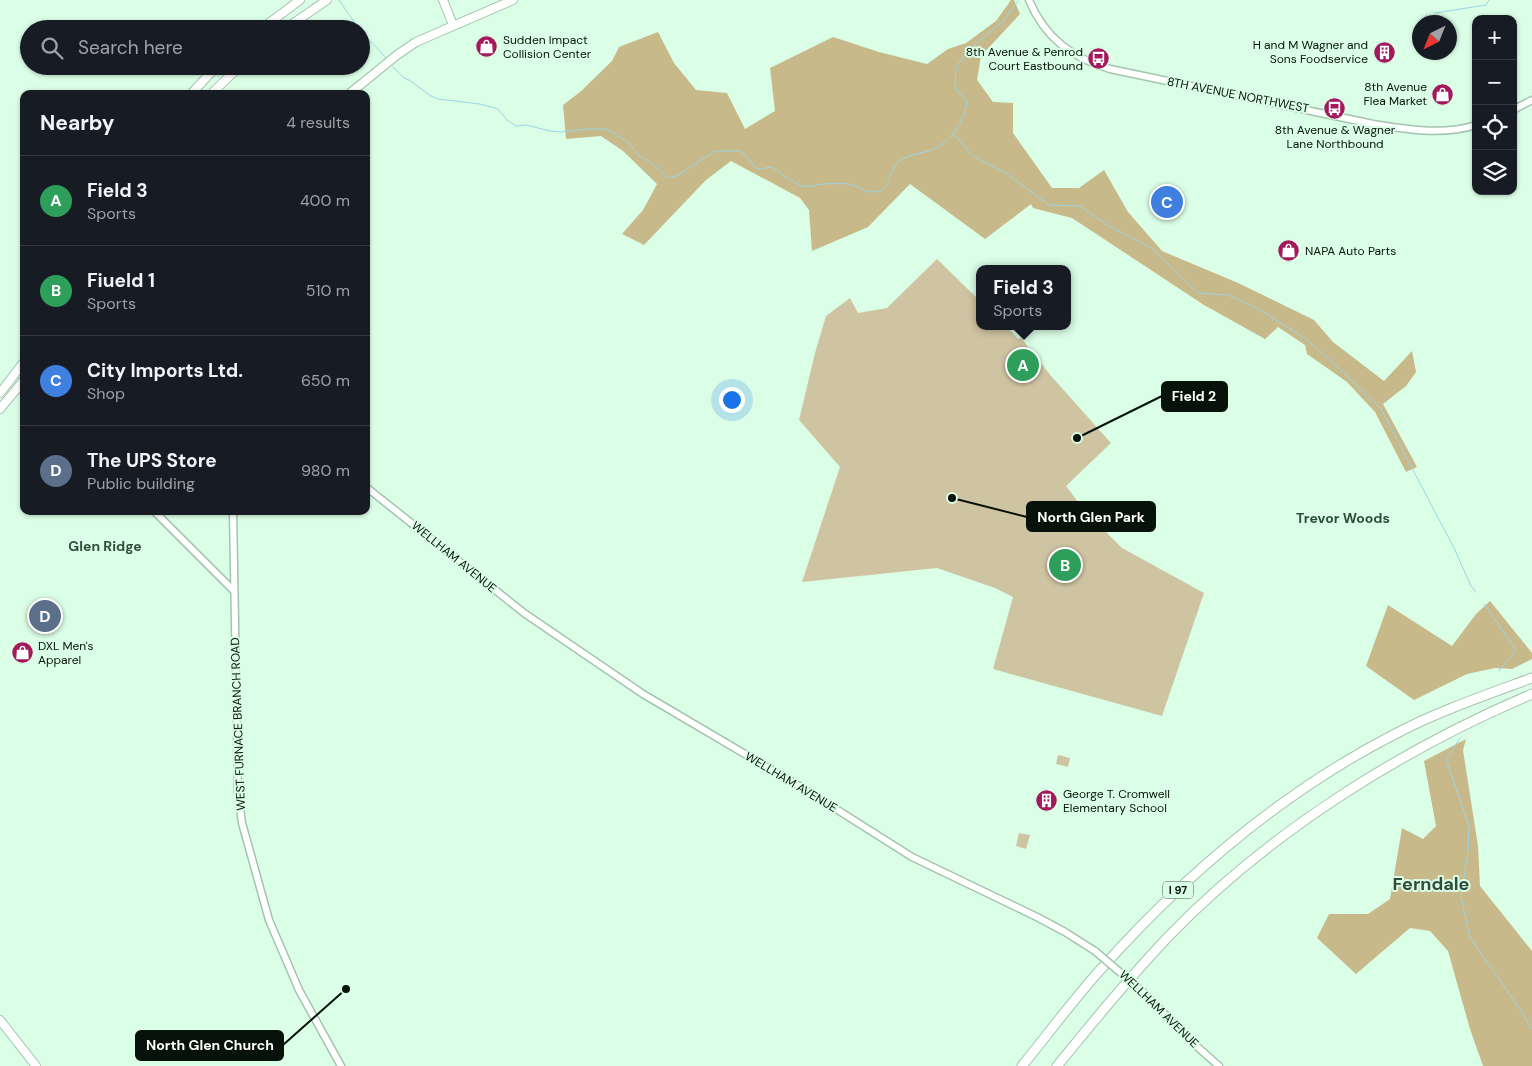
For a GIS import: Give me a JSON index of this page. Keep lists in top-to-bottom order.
{
  "streets": {
    "highway": ["I 97"],
    "street": ["8TH AVENUE NORTHWEST", "WELLHAM AVENUE", "WEST FURNACE BRANCH ROAD"]
  },
  "districts": ["Trevor Woods", "Glen Ridge", "Ferndale"],
  "places": {
    "shop": [
      "Sudden Impact Collision Center",
      "8th Avenue Flea Market",
      "NAPA Auto Parts",
      "DXL Men's Apparel"
    ],
    "building": ["H and M Wagner and Sons Foodservice", "George T. Cromwell Elementary School"],
    "bus stop": ["8th Avenue & Penrod Court Eastbound", "8th Avenue & Wagner Lane Northbound"],
    "other": ["Field 2", "North Glen Park", "North Glen Church"]
  },
  "north": "bottom left",
  "page": {
    "map_buttons": ["+", "−"],
    "search": "Search here",
    "heading": ["Nearby", "4 results"],
    "list": [
      {
        "mark": "A",
        "name": "Field 3",
        "note": "Sports",
        "value": "400 m"
      },
      {
        "mark": "B",
        "name": "Fiueld 1",
        "note": "Sports",
        "value": "510 m"
      },
      {
        "mark": "C",
        "name": "City Imports Ltd.",
        "note": "Shop",
        "value": "650 m"
      },
      {
        "mark": "D",
        "name": "The UPS Store",
        "note": "Public building",
        "value": "980 m"
      }
    ],
    "pins": [
      "C",
      "A",
      "B",
      "D"
    ],
    "popup": ["Field 3", "Sports"]
  }
}
